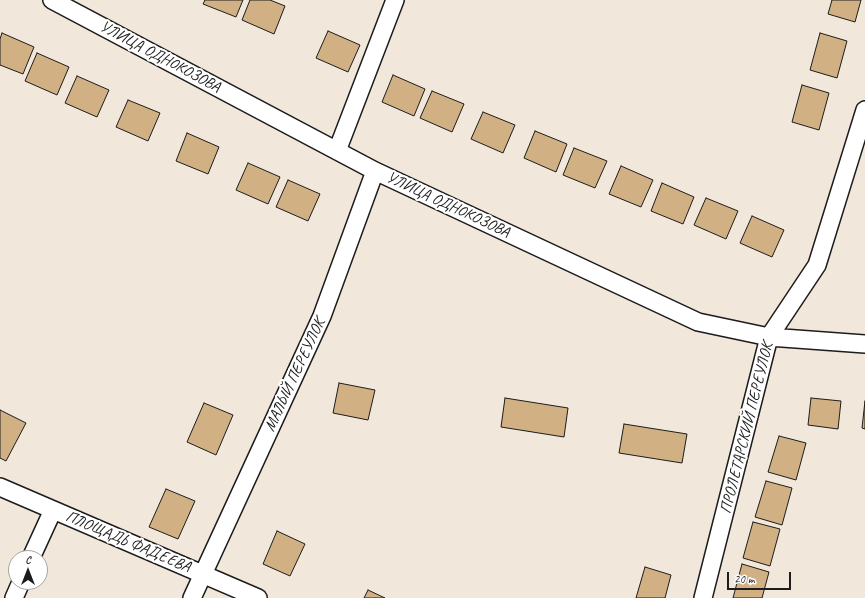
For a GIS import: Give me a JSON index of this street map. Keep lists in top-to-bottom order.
{
  "streets": {
    "street": [
      "УЛИЦА ОДНОКОЗОВА",
      "МАЛЫЙ ПЕРЕУЛОК",
      "ПРОЛЕТАРСКИЙ ПЕРЕУЛОК",
      "ПЛОЩАДЬ ФАДЕЕВА"
    ]
  },
  "crossings": [
    ["УЛИЦА ОДНОКОЗОВА", "МАЛЫЙ ПЕРЕУЛОК"],
    ["УЛИЦА ОДНОКОЗОВА", "ПРОЛЕТАРСКИЙ ПЕРЕУЛОК"],
    ["МАЛЫЙ ПЕРЕУЛОК", "ПЛОЩАДЬ ФАДЕЕВА"]
  ],
  "scale_bar": "20 m",
  "north": "top"
}
